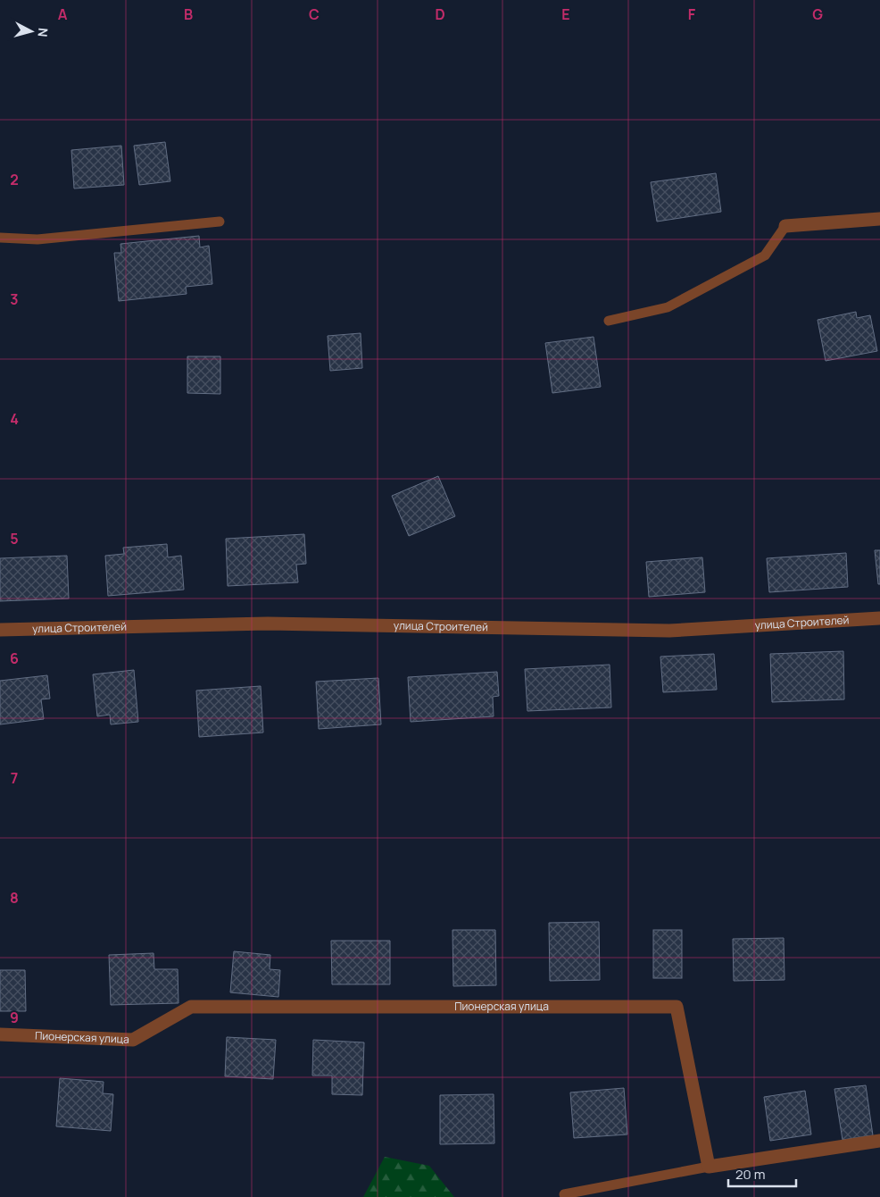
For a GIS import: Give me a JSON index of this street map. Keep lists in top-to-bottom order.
{
  "streets": {
    "street": ["улица Строителей", "Пионерская улица"]
  },
  "scale_bar": "20 m",
  "north": "right",
  "grid": {
    "columns": [
      "A",
      "B",
      "C",
      "D",
      "E",
      "F",
      "G"
    ],
    "rows": [
      "2",
      "3",
      "4",
      "5",
      "6",
      "7",
      "8",
      "9"
    ]
  }
}
